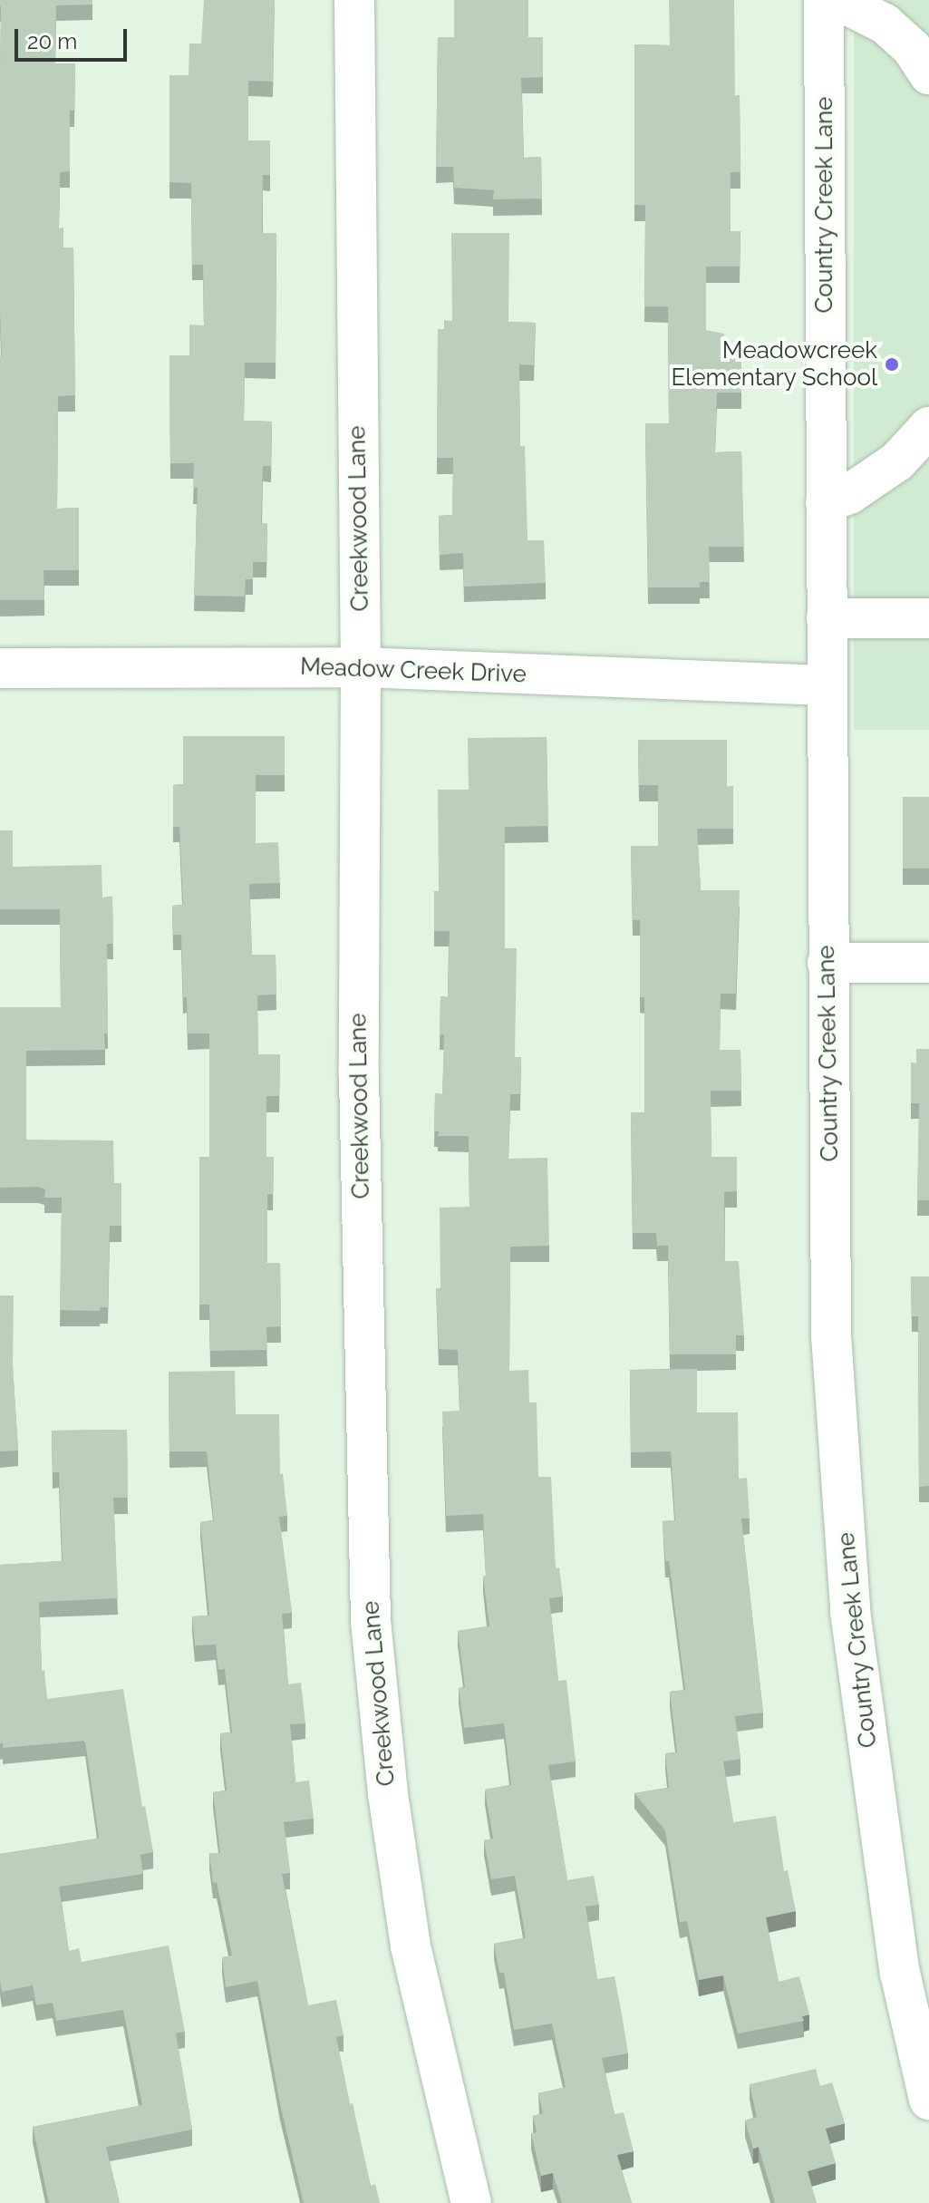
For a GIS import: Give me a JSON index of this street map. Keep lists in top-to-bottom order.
{
  "streets": {
    "street": ["Country Creek Lane", "Creekwood Lane", "Meadow Creek Drive"]
  },
  "crossings": [
    ["Country Creek Lane", "Meadow Creek Drive"],
    ["Creekwood Lane", "Meadow Creek Drive"]
  ],
  "places": ["Meadowcreek Elementary School"],
  "scale_bar": "20 m"
}
